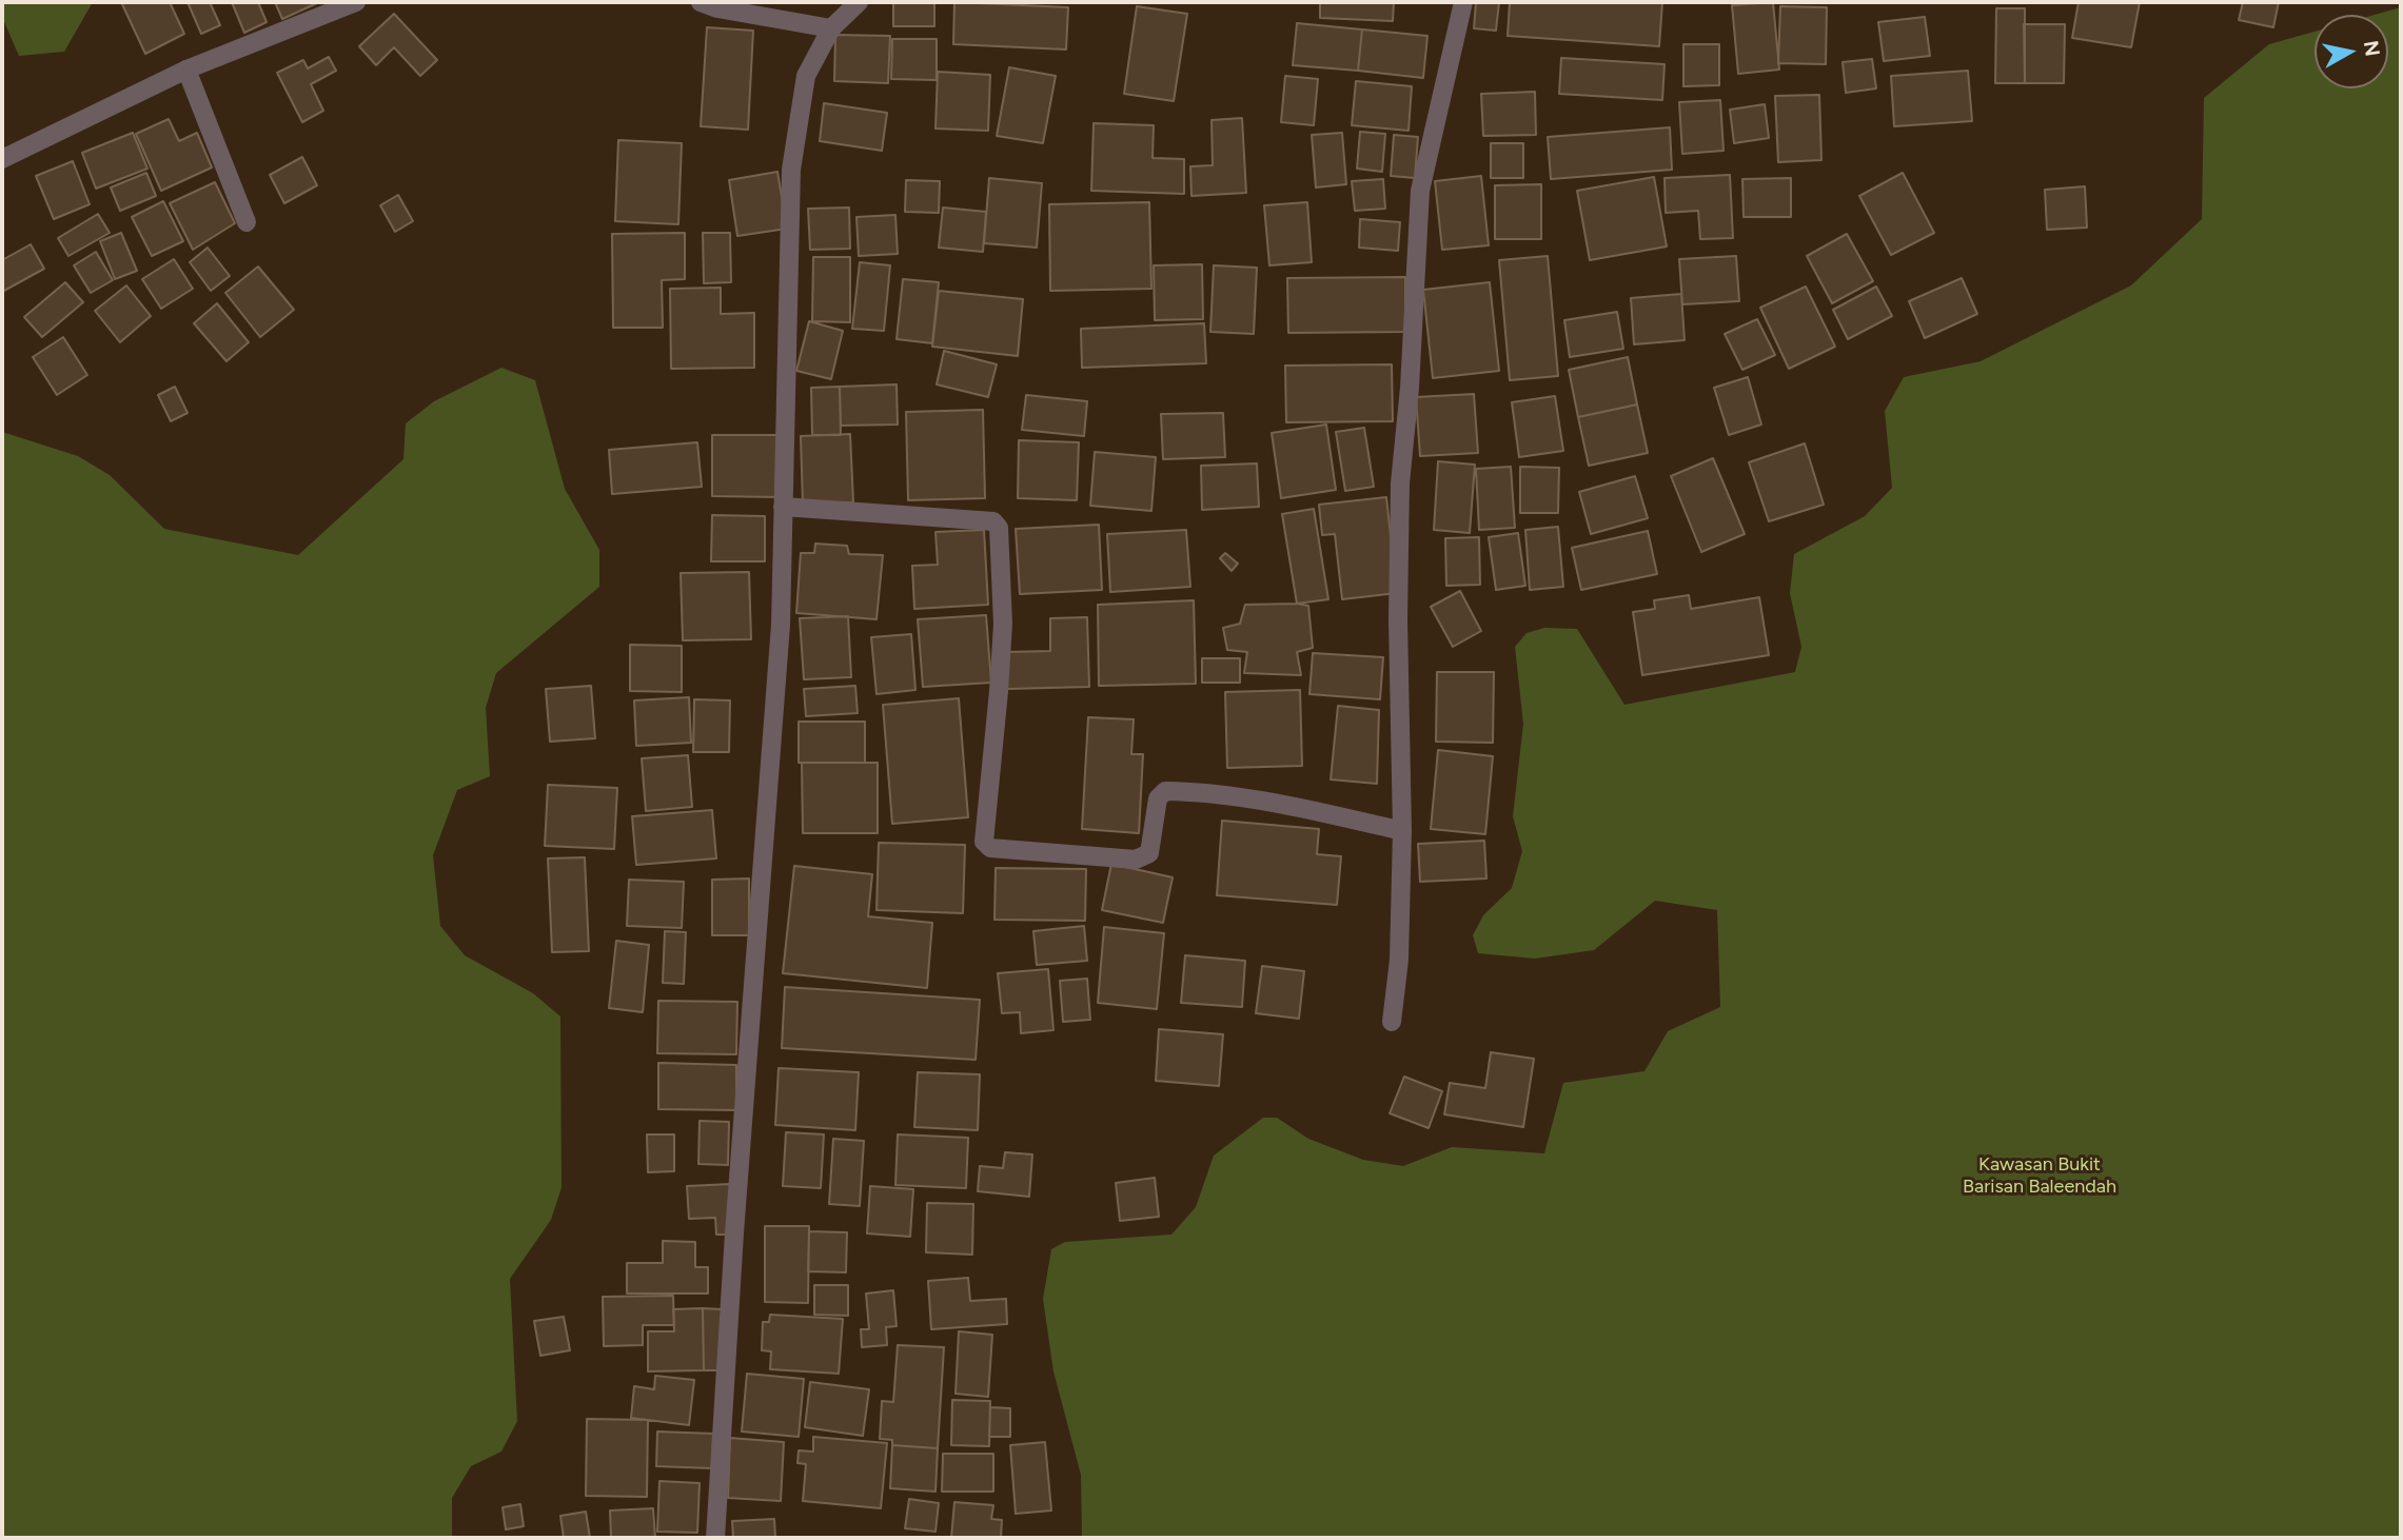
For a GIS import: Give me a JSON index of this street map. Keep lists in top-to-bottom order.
{
  "parks": ["Kawasan Bukit Barisan Baleendah"],
  "north": "right"
}
